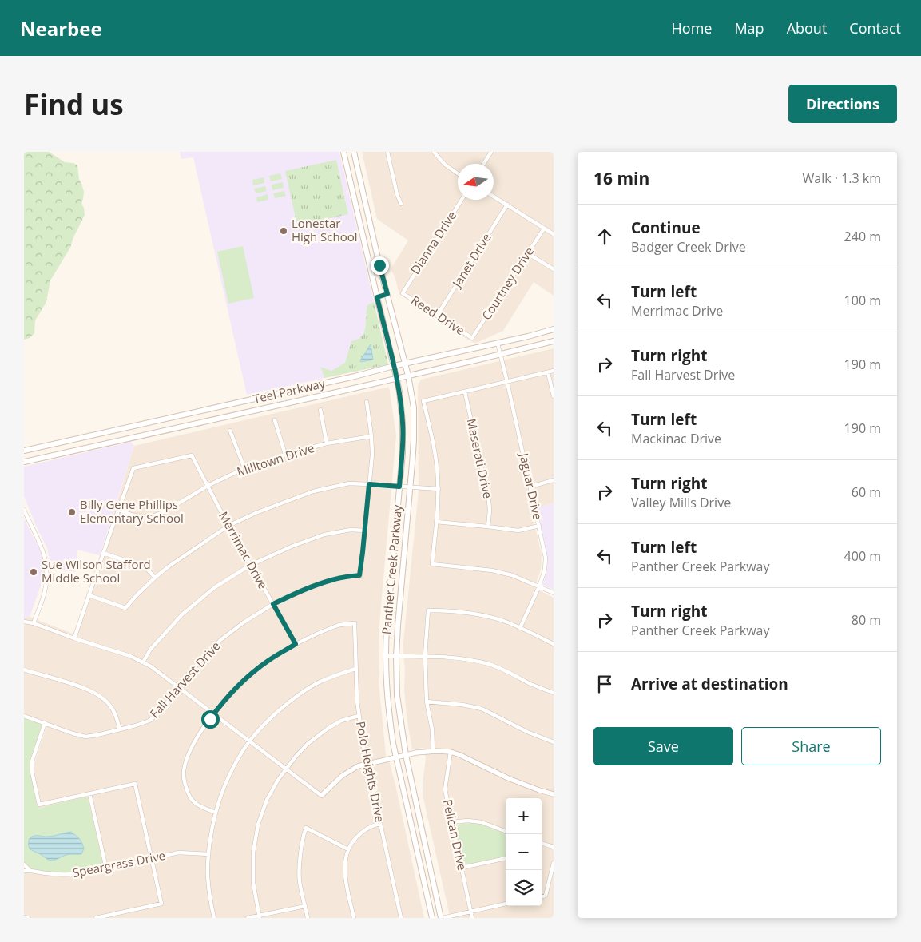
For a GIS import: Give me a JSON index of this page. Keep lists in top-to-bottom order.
{
  "streets": {
    "main road": ["Teel Parkway", "Panther Creek Parkway"],
    "street": [
      "Dianna Drive",
      "Janet Drive",
      "Courtney Drive",
      "Reed Drive",
      "Maserati Drive",
      "Milltown Drive",
      "Jaguar Drive",
      "Merrimac Drive",
      "Fall Harvest Drive",
      "Polo Heights Drive",
      "Pelican Drive",
      "Speargrass Drive"
    ]
  },
  "crossings": [
    ["Dianna Drive", "Reed Drive"],
    ["Janet Drive", "Reed Drive"],
    ["Courtney Drive", "Reed Drive"],
    ["Teel Parkway", "Jaguar Drive"],
    ["Teel Parkway", "Panther Creek Parkway"],
    ["Milltown Drive", "Merrimac Drive"],
    ["Merrimac Drive", "Fall Harvest Drive"],
    ["Merrimac Drive", "Polo Heights Drive"]
  ],
  "places": ["Lonestar High School", "Billy Gene Phillips Elementary School", "Sue Wilson Stafford Middle School"],
  "north": "left",
  "page": {
    "header": "Nearbee",
    "nav": [
      "Home",
      "Map",
      "About",
      "Contact"
    ],
    "buttons": [
      "Directions",
      ["Save", "Share"]
    ],
    "title": "Find us",
    "heading": ["16 min", "Walk · 1.3 km"],
    "list": [
      ["Continue", "Badger Creek Drive", "240 m"],
      ["Turn left", "Merrimac Drive", "100 m"],
      ["Turn right", "Fall Harvest Drive", "190 m"],
      ["Turn left", "Mackinac Drive", "190 m"],
      ["Turn right", "Valley Mills Drive", "60 m"],
      ["Turn left", "Panther Creek Parkway", "400 m"],
      ["Turn right", "Panther Creek Parkway", "80 m"],
      "Arrive at destination"
    ],
    "map_buttons": ["+", "−"]
  }
}
